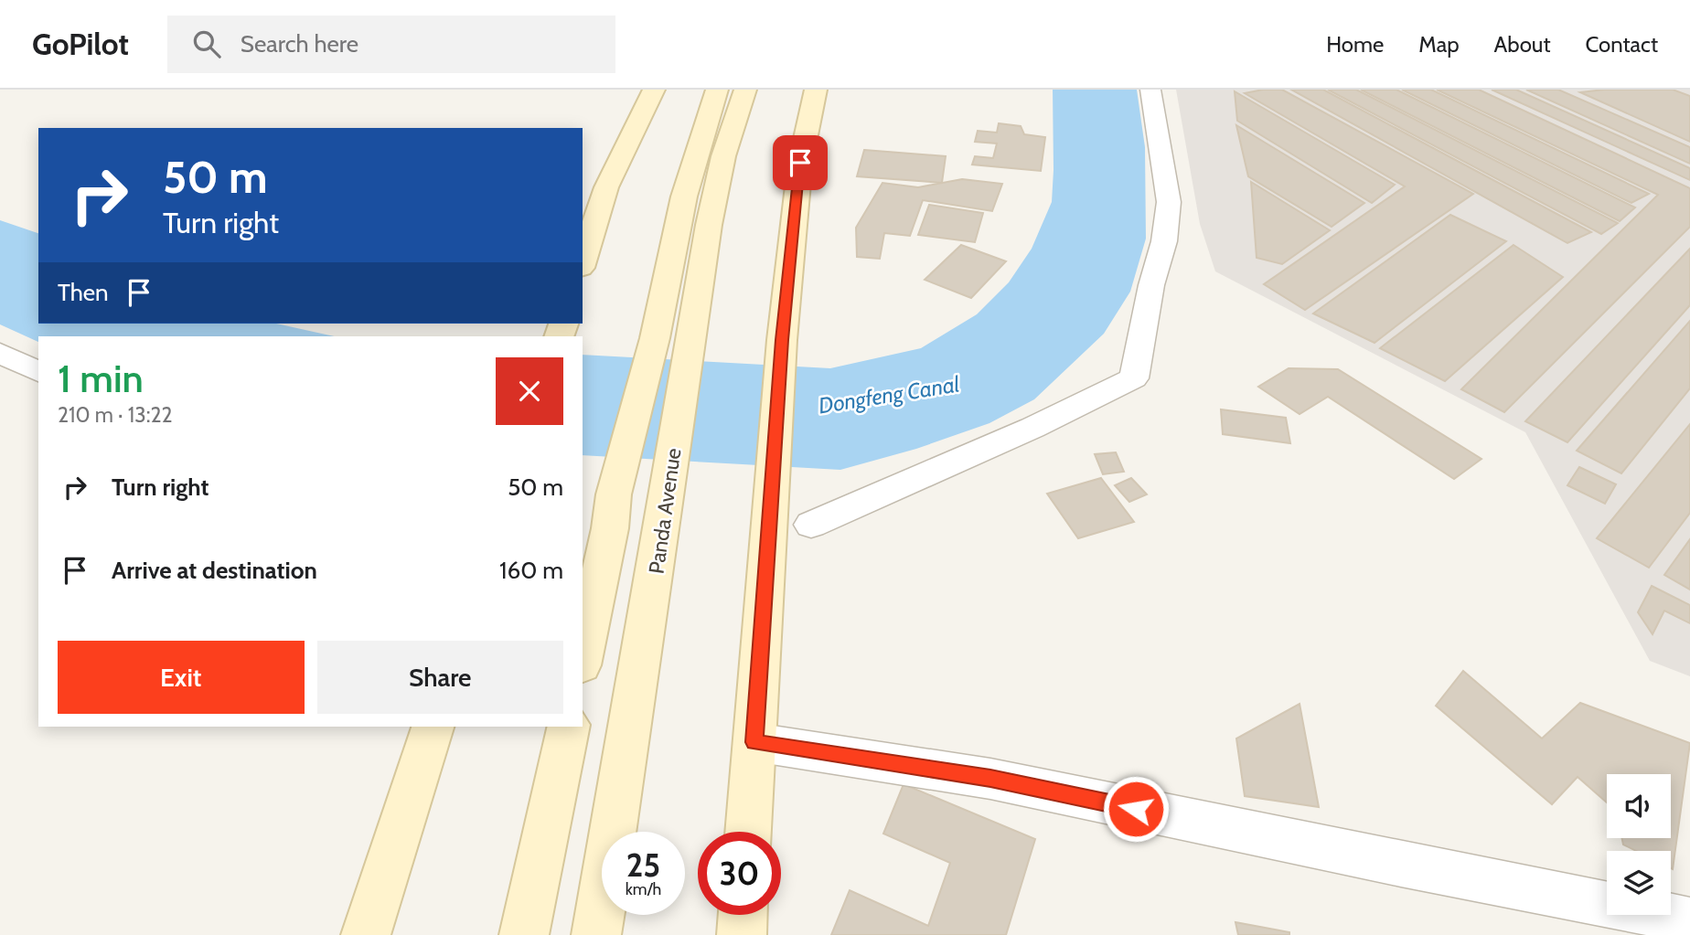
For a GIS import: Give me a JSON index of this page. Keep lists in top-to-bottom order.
{
  "streets": {
    "main road": ["Panda Avenue"]
  },
  "water": ["Dongfeng Canal"],
  "page": {
    "header": "GoPilot",
    "search": "Search here",
    "nav": [
      "Home",
      "Map",
      "About",
      "Contact"
    ],
    "turn": ["50 m", "Turn right"],
    "then": "Then",
    "heading": ["1 min", "210 m · 13:22"],
    "list": [
      {
        "name": "Turn right",
        "value": "50 m"
      },
      {
        "name": "Arrive at destination",
        "value": "160 m"
      }
    ],
    "buttons": ["Exit", "Share"],
    "speed": "25 km/h",
    "limit": "30"
  }
}
